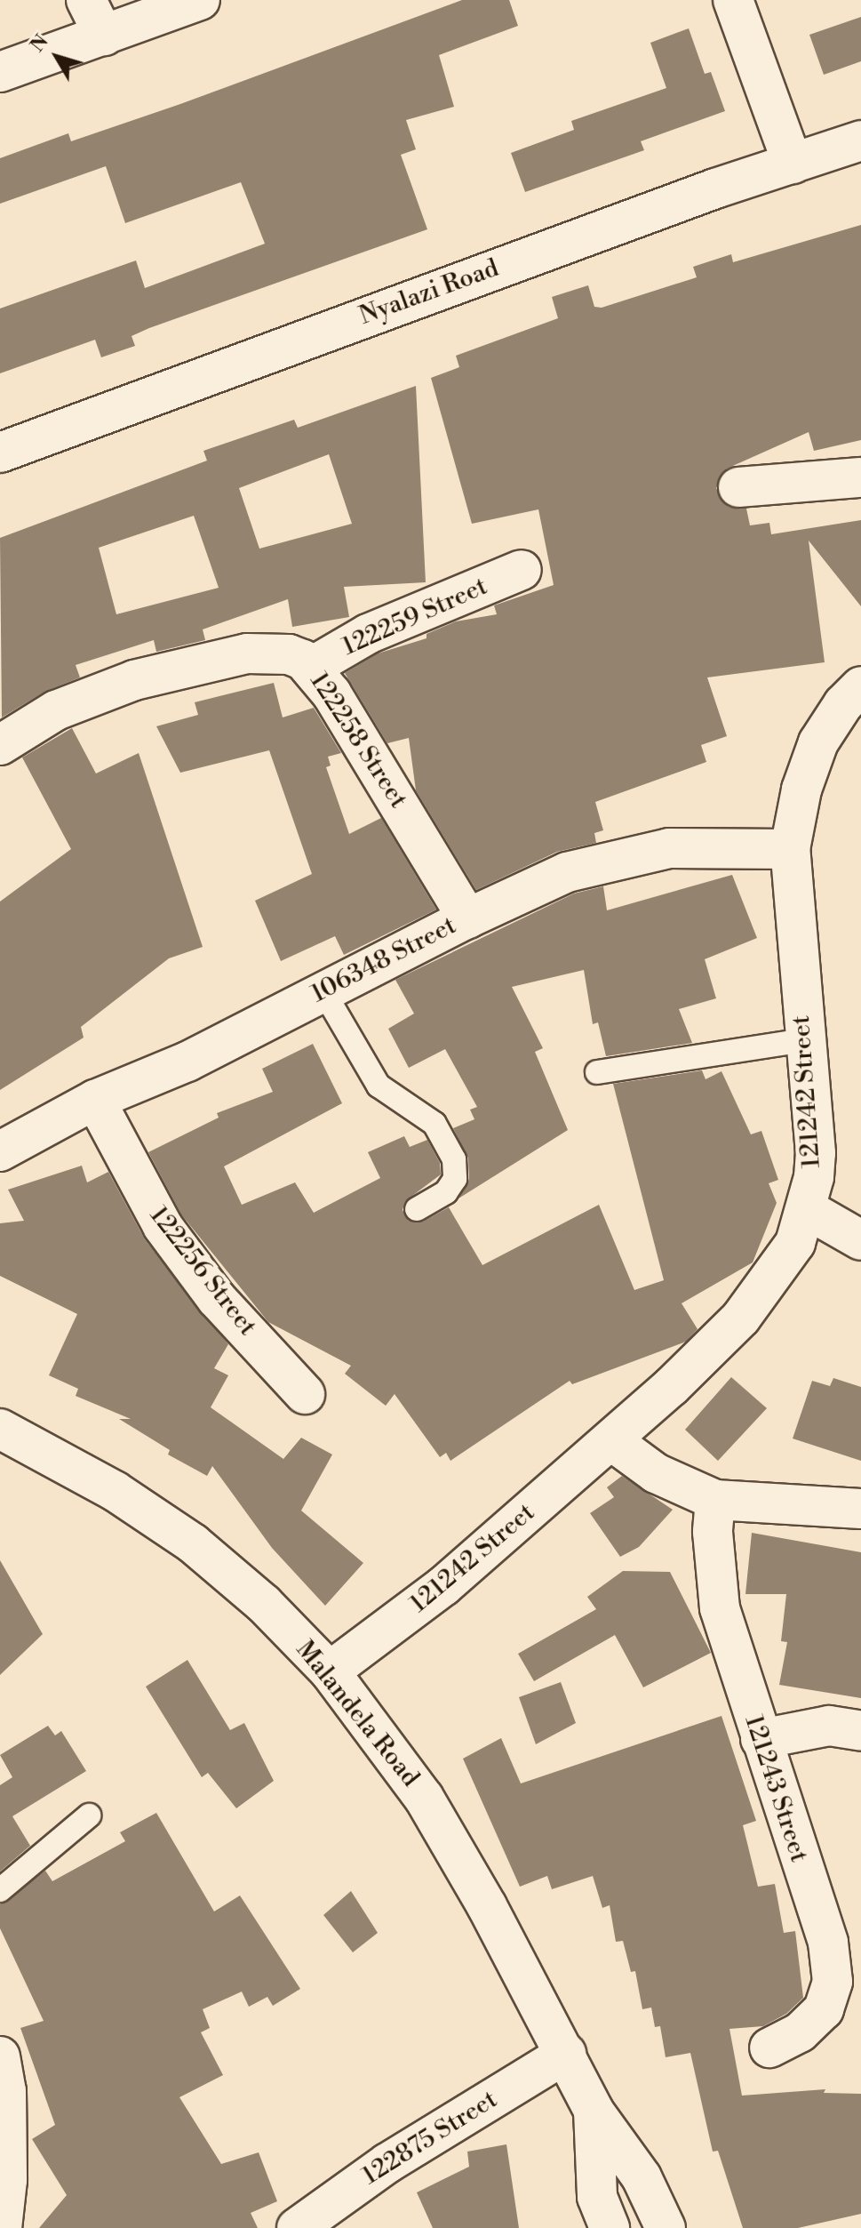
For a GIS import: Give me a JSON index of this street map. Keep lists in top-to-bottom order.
{
  "streets": {
    "street": [
      "Nyalazi Road",
      "122259 Street",
      "122258 Street",
      "106348 Street",
      "121242 Street",
      "122256 Street",
      "Malandela Road",
      "121243 Street",
      "122875 Street"
    ]
  },
  "crossings": [
    ["122259 Street", "122258 Street"],
    ["122258 Street", "106348 Street"],
    ["106348 Street", "121242 Street"],
    ["106348 Street", "122256 Street"],
    ["121242 Street", "Malandela Road"],
    ["Malandela Road", "122875 Street"]
  ],
  "north": "top left"
}
